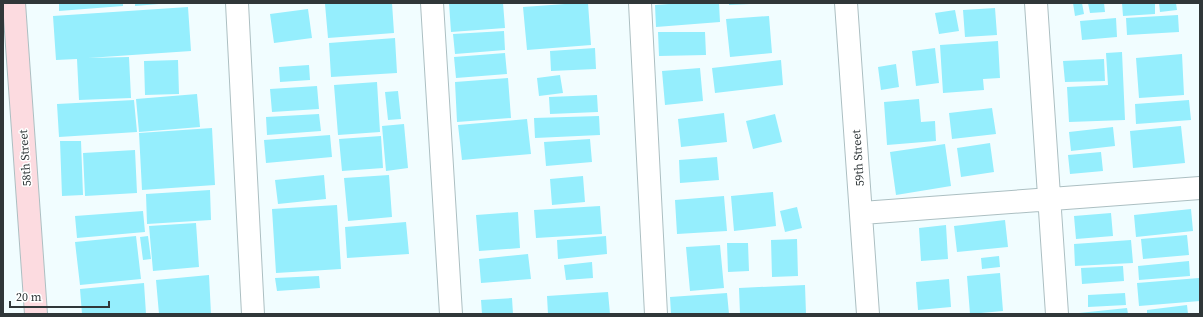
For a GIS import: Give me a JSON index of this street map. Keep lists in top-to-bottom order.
{
  "streets": {
    "main road": ["58th Street"],
    "street": ["59th Street"]
  },
  "scale_bar": "20 m"
}
